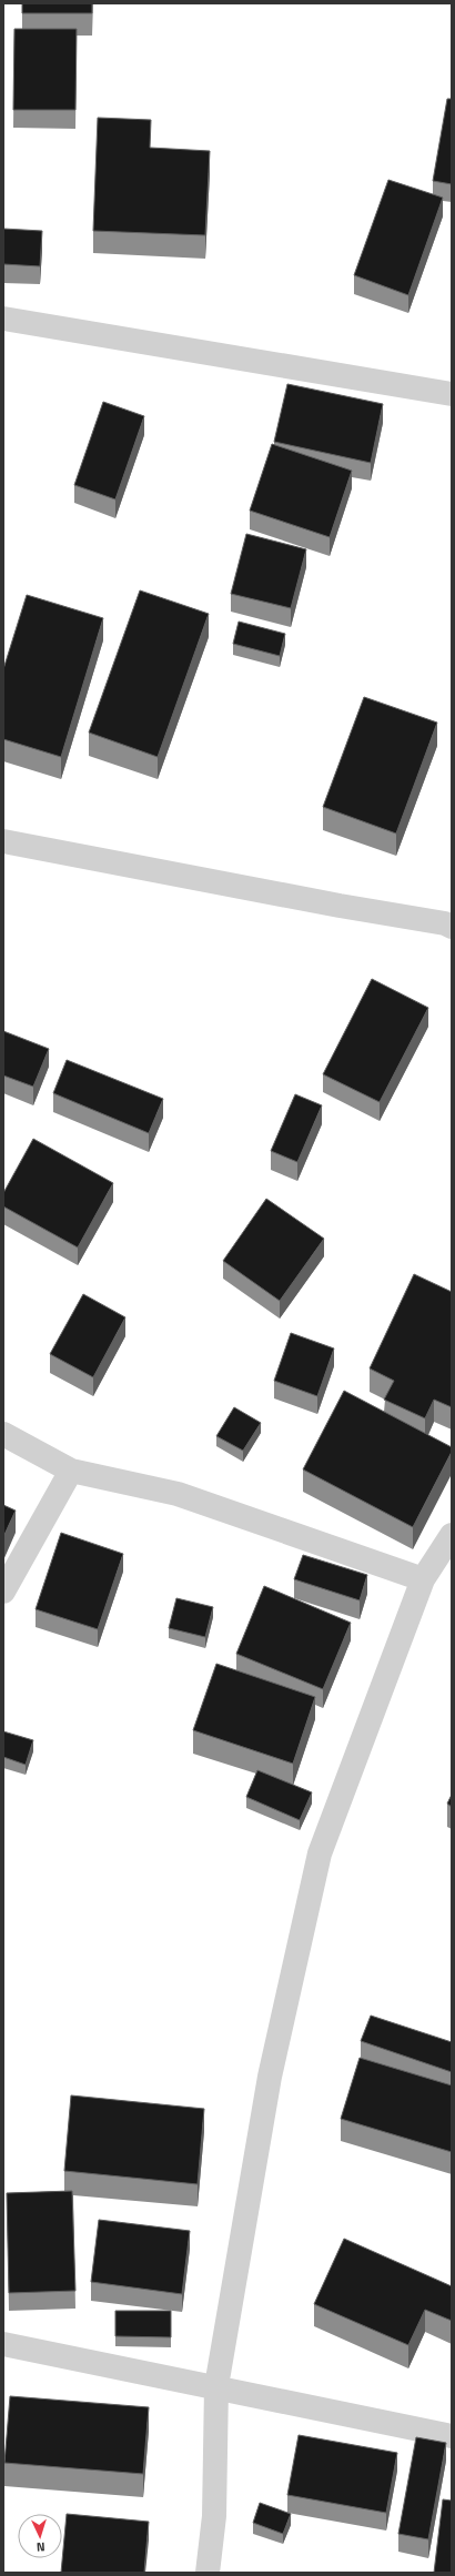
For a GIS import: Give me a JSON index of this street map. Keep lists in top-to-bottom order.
{
  "north": "bottom"
}
